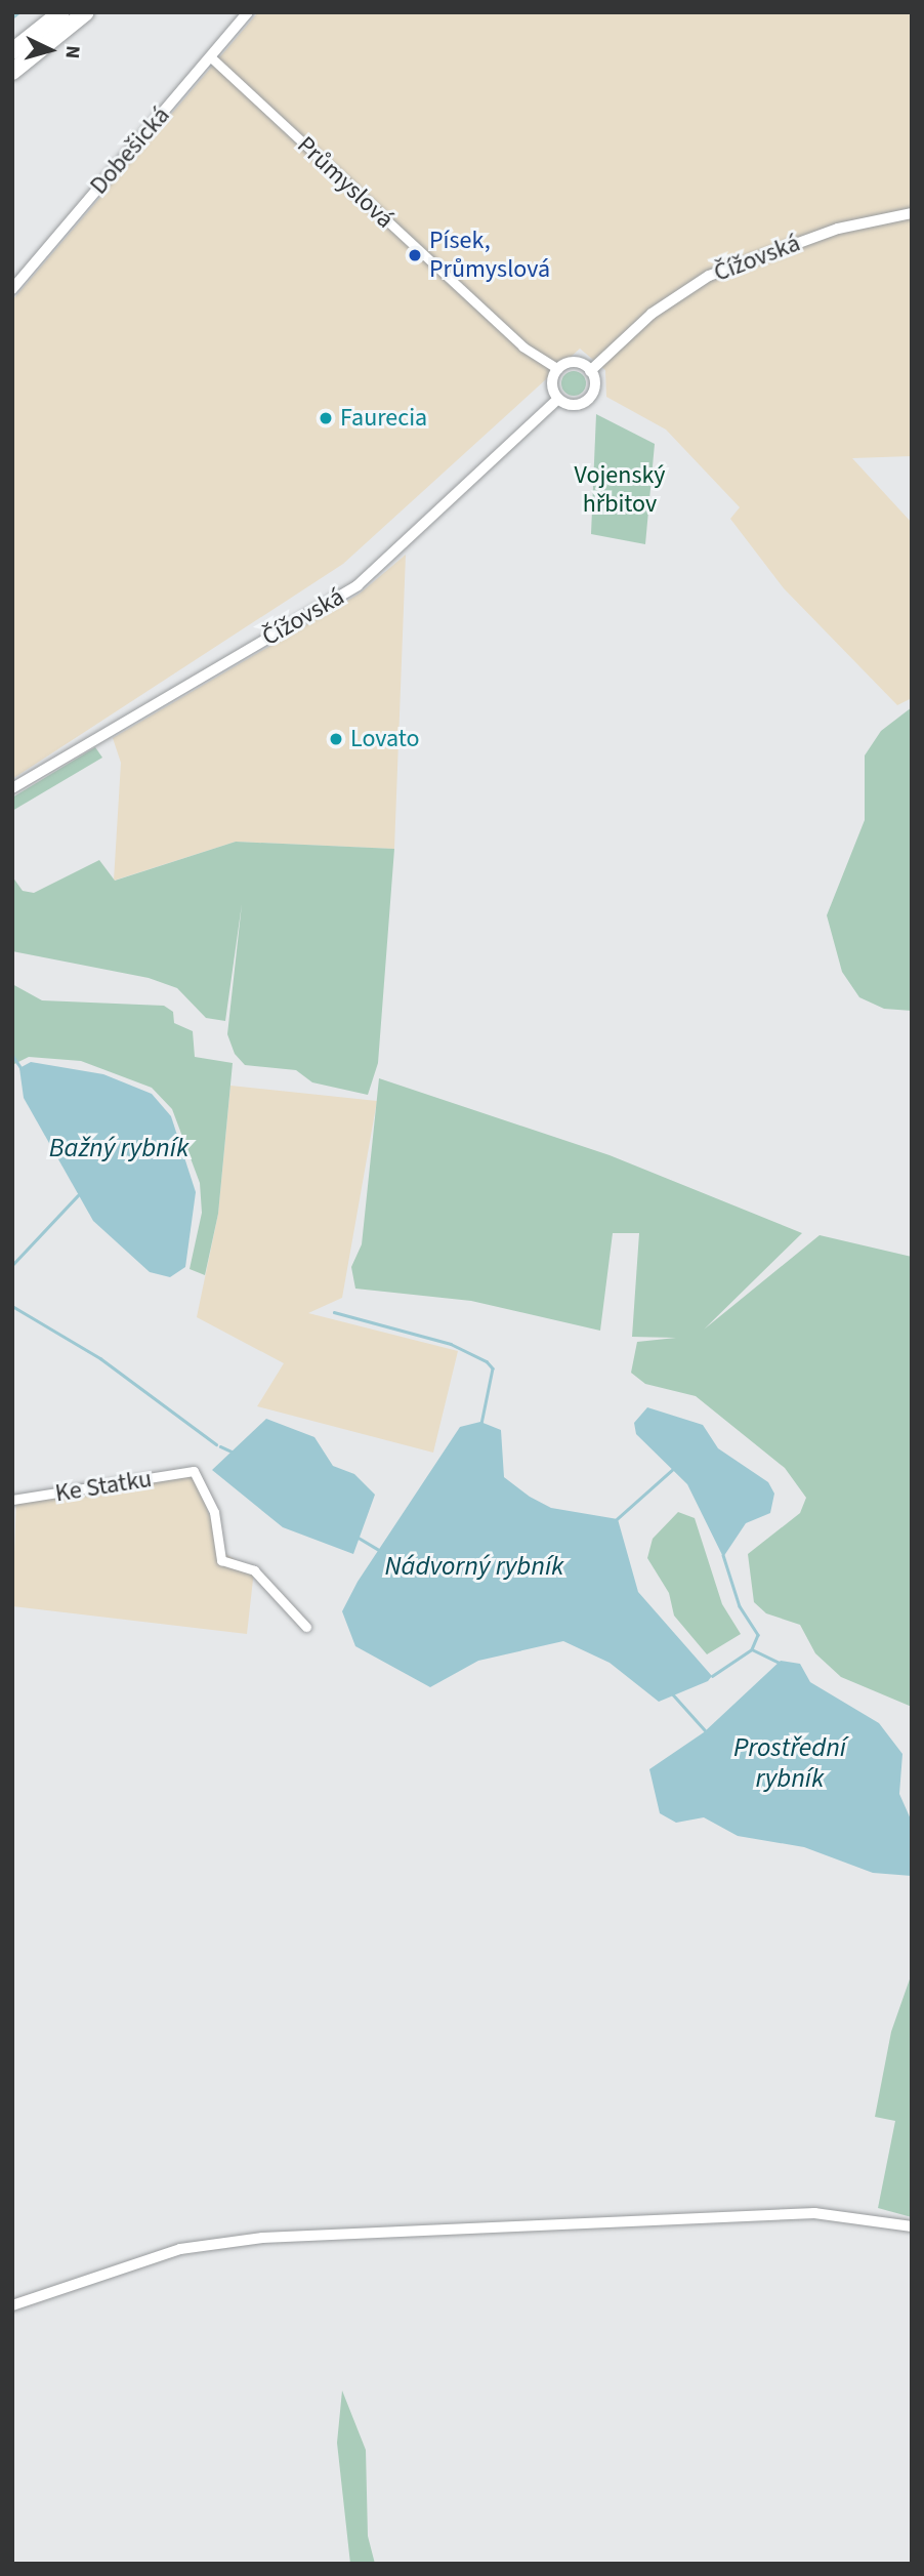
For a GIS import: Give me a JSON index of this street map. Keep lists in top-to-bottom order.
{
  "streets": {
    "street": [
      "Dobešická",
      "Průmyslová",
      "Čížovská",
      "Ke Statku"
    ]
  },
  "crossings": [
    ["Dobešická", "Průmyslová"],
    ["Průmyslová", "Čížovská"]
  ],
  "water": ["Bažný rybník", "Nádvorný rybník", "Prostřední rybník"],
  "parks": ["Vojenský hřbitov"],
  "places": ["Písek, Průmyslová", "Faurecia", "Lovato"],
  "north": "right"
}
